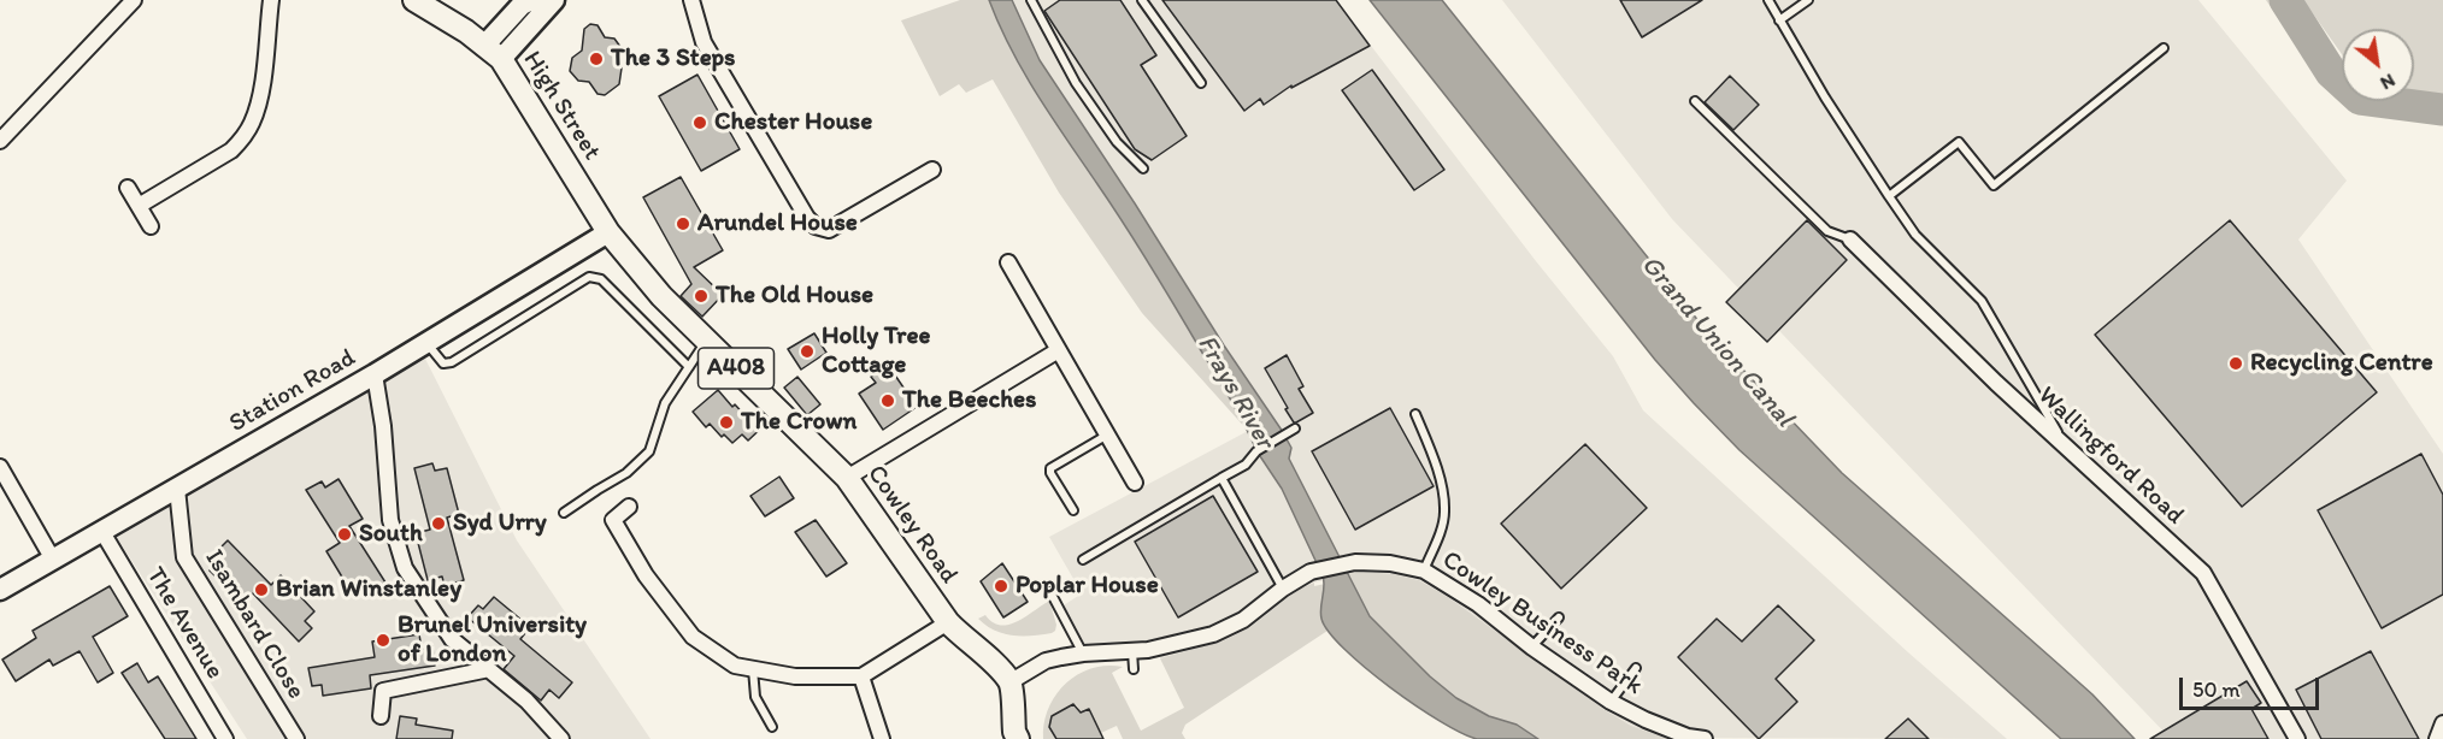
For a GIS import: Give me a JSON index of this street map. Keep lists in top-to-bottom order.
{
  "streets": {
    "main road": ["High Street", "A408", "Cowley Road"],
    "street": [
      "Station Road",
      "Wallingford Road",
      "The Avenue",
      "Cowley Business Park",
      "Isambard Close"
    ]
  },
  "crossings": [
    ["High Street", "Station Road"],
    ["High Street", "Cowley Road"],
    ["Station Road", "Cowley Road"],
    ["Station Road", "The Avenue"],
    ["Station Road", "Isambard Close"]
  ],
  "water": ["Grand Union Canal", "Frays River"],
  "places": [
    "The 3 Steps",
    "Chester House",
    "Arundel House",
    "The Old House",
    "Holly Tree Cottage",
    "Recycling Centre",
    "The Beeches",
    "The Crown",
    "Syd Urry",
    "South",
    "Poplar House",
    "Brian Winstanley",
    "Brunel University of London"
  ],
  "scale_bar": "50 m",
  "north": "bottom right"
}
